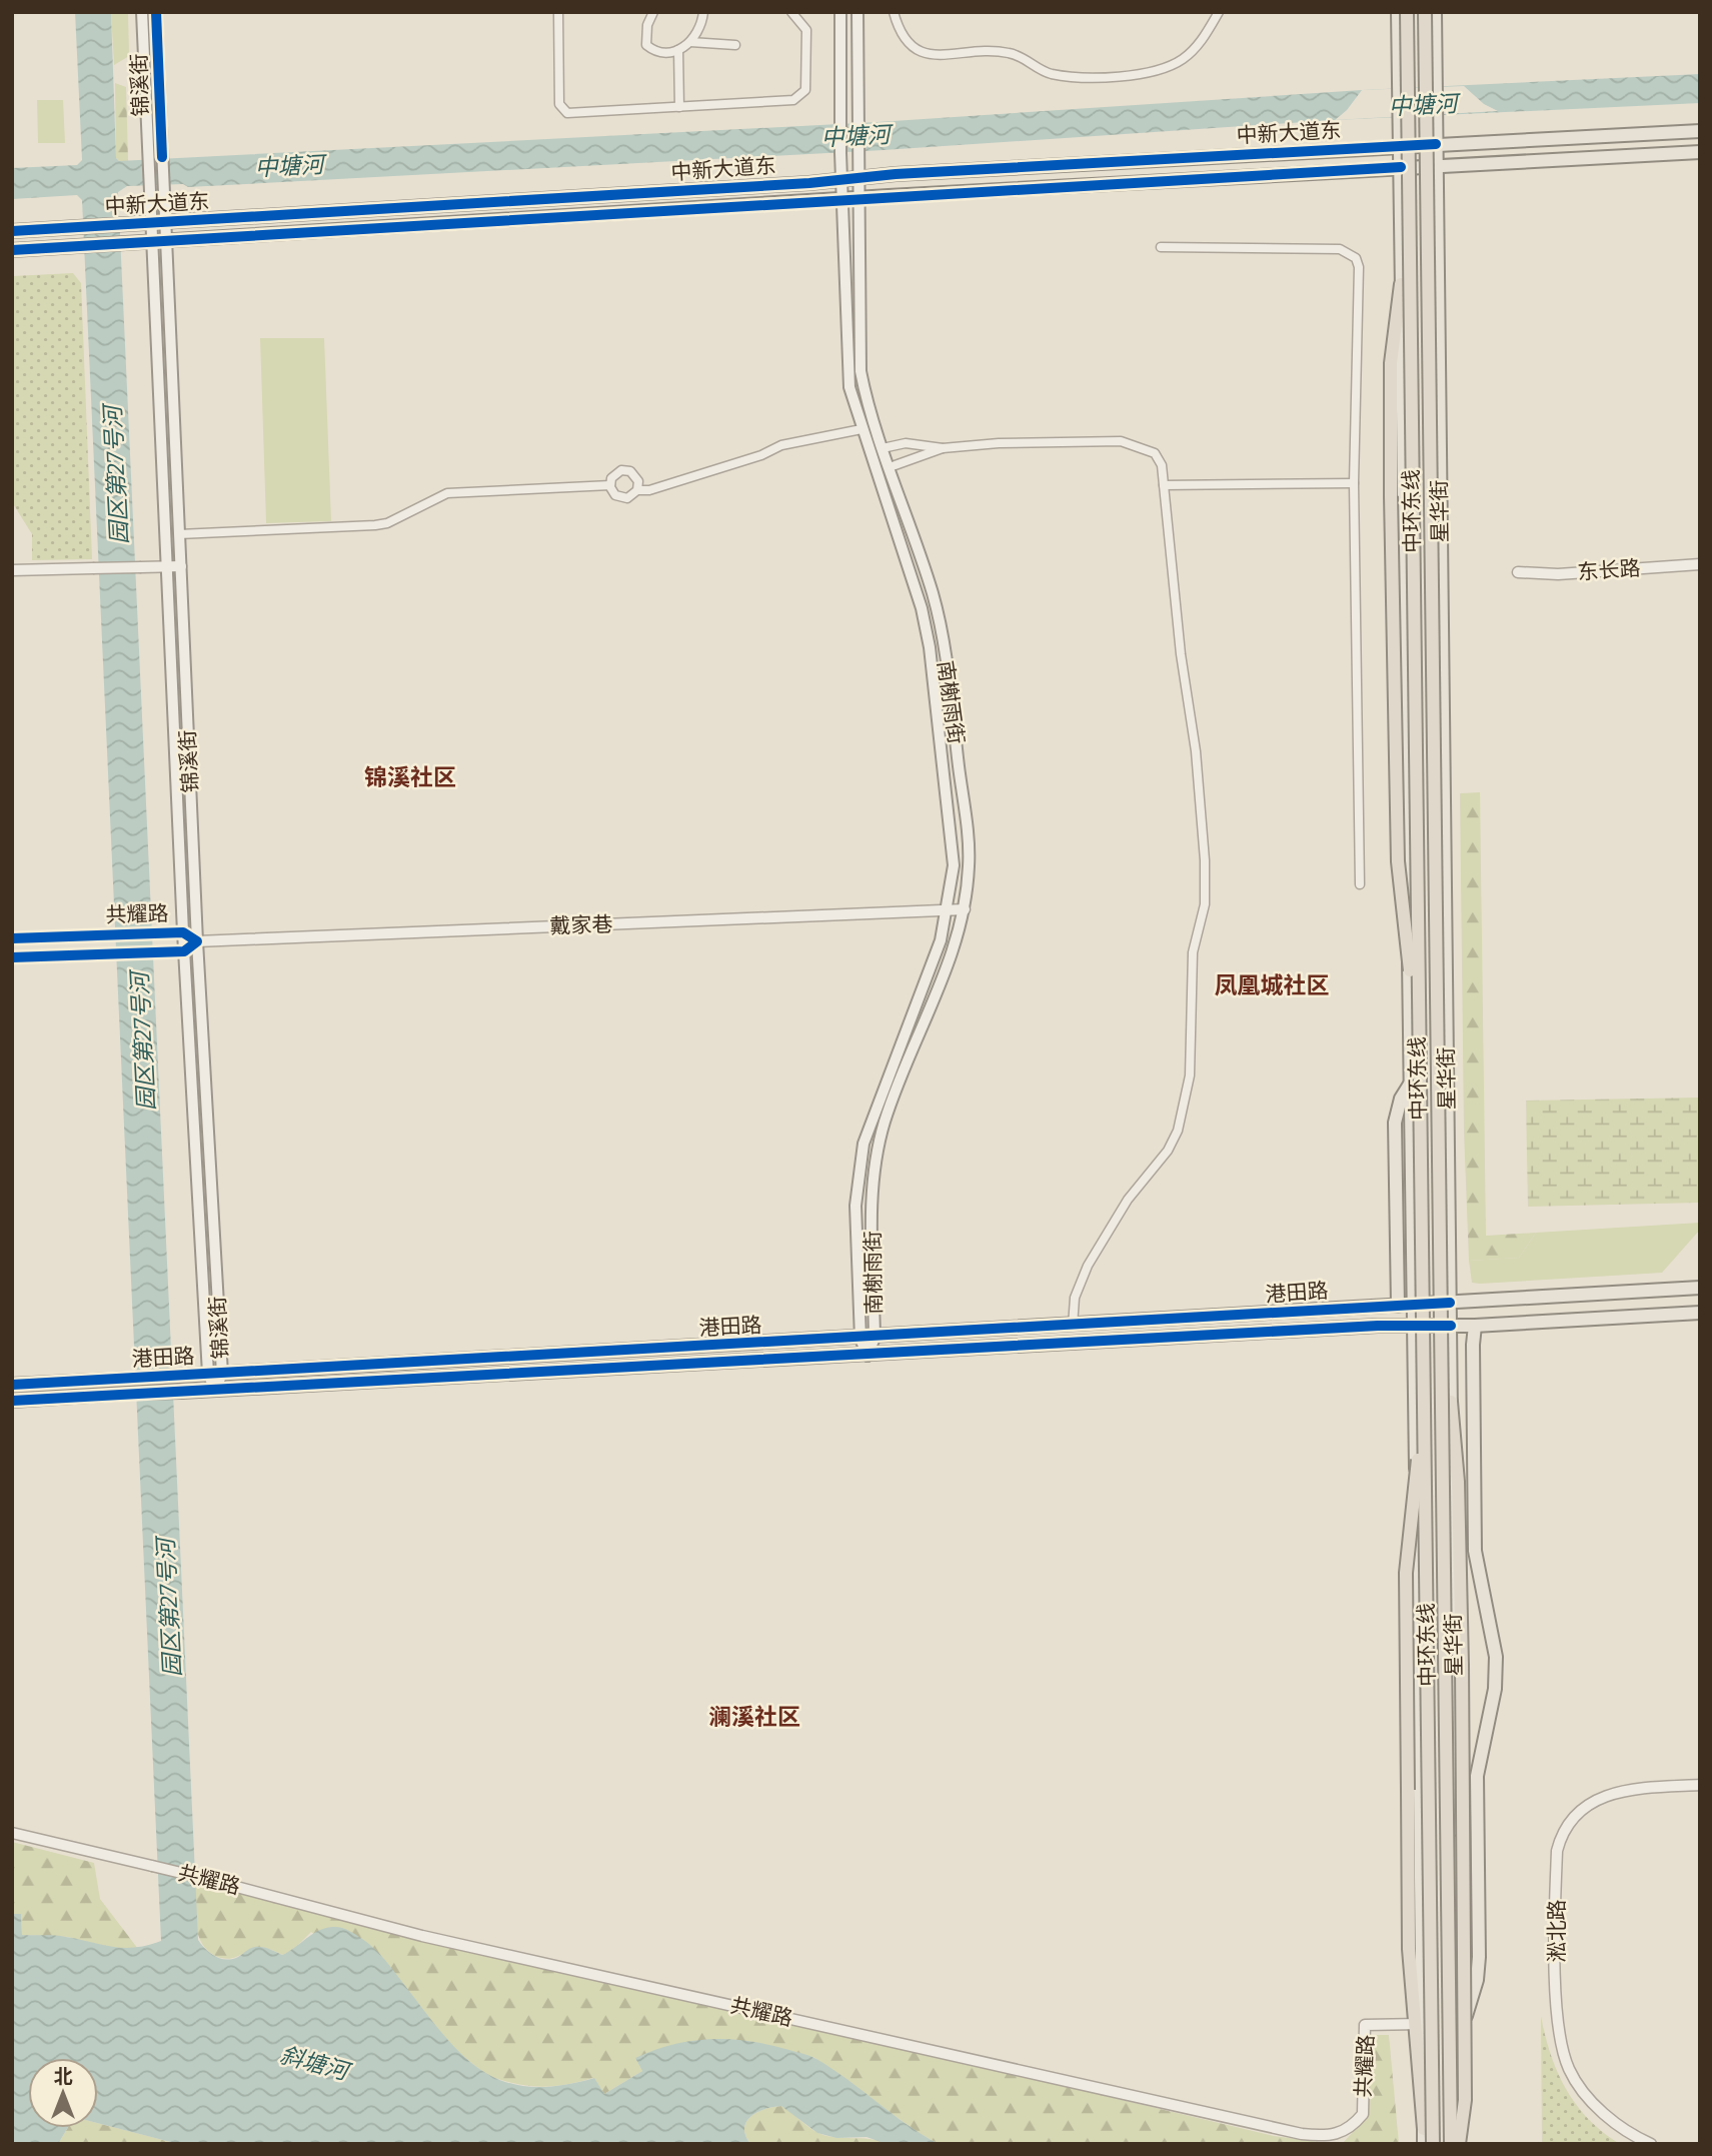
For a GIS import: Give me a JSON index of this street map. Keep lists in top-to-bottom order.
{
  "streets": {
    "highway": ["中环东线"],
    "main road": [
      "锦溪街",
      "中新大道东",
      "星华街",
      "南榭雨街",
      "港田路"
    ],
    "street": [
      "东长路",
      "共耀路",
      "戴家巷",
      "淞北路"
    ]
  },
  "crossings": [
    ["锦溪街", "中新大道东"],
    ["锦溪街", "共耀路"],
    ["锦溪街", "戴家巷"],
    ["锦溪街", "港田路"],
    ["中新大道东", "星华街"],
    ["中新大道东", "南榭雨街"],
    ["星华街", "共耀路"],
    ["星华街", "港田路"],
    ["南榭雨街", "戴家巷"],
    ["南榭雨街", "港田路"],
    ["共耀路", "戴家巷"]
  ],
  "districts": ["锦溪社区", "凤凰城社区", "澜溪社区"],
  "water": ["中塘河", "园区第27号河", "斜塘河"],
  "north": "top"
}
